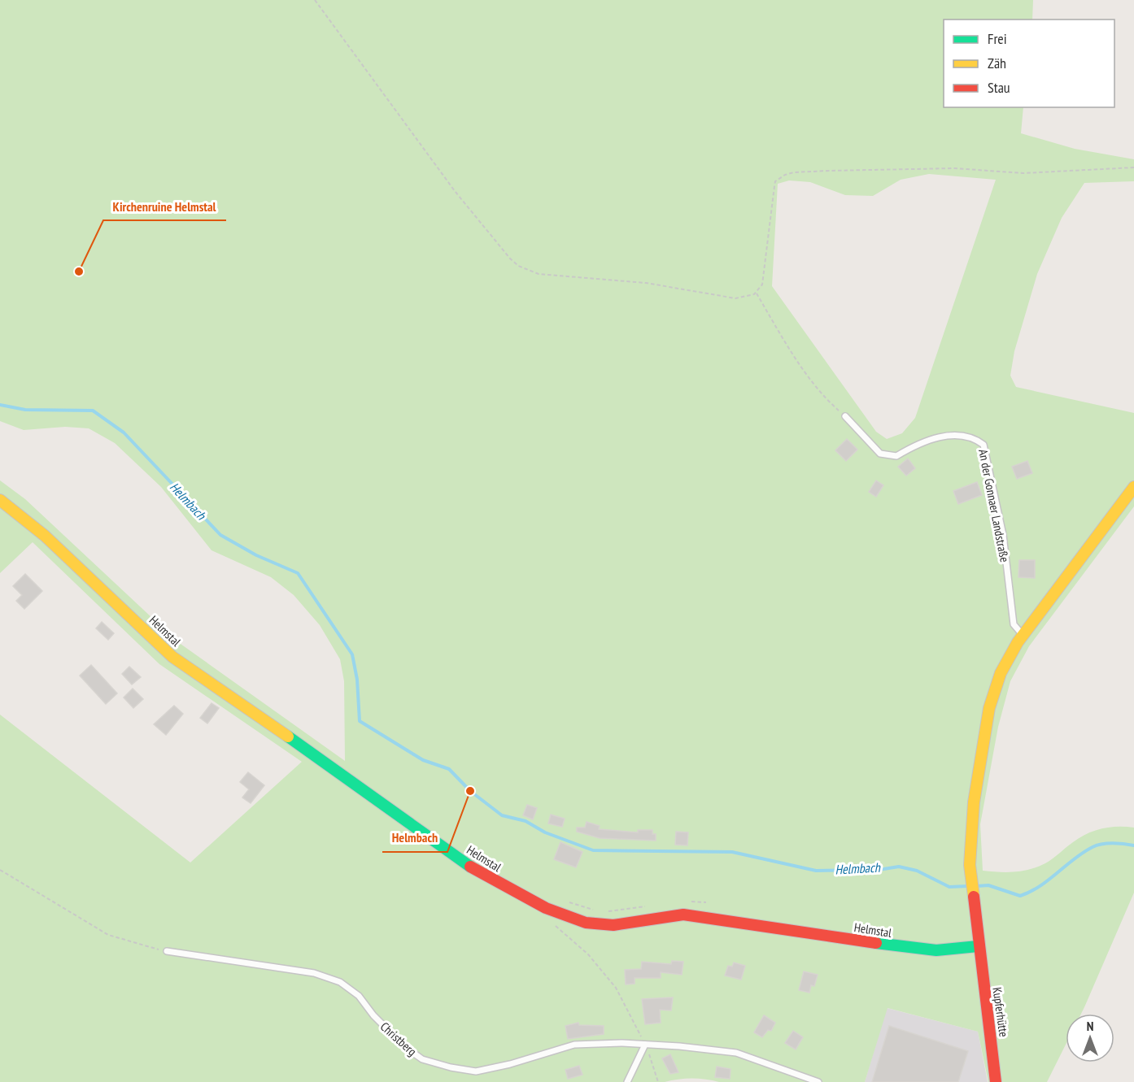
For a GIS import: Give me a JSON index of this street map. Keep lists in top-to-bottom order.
{
  "streets": {
    "main road": ["Helmstal", "Kupferhütte"],
    "lane": ["An der Gonnaer Landstraße", "Christberg"]
  },
  "crossings": [
    ["An der Gonnaer Landstraße", "Kupferhütte"],
    ["Helmstal", "Kupferhütte"]
  ],
  "water": ["Helmbach"],
  "places": ["Kirchenruine Helmstal", "Helmbach"],
  "legend": ["Frei", "Zäh", "Stau"],
  "north": "top"
}
